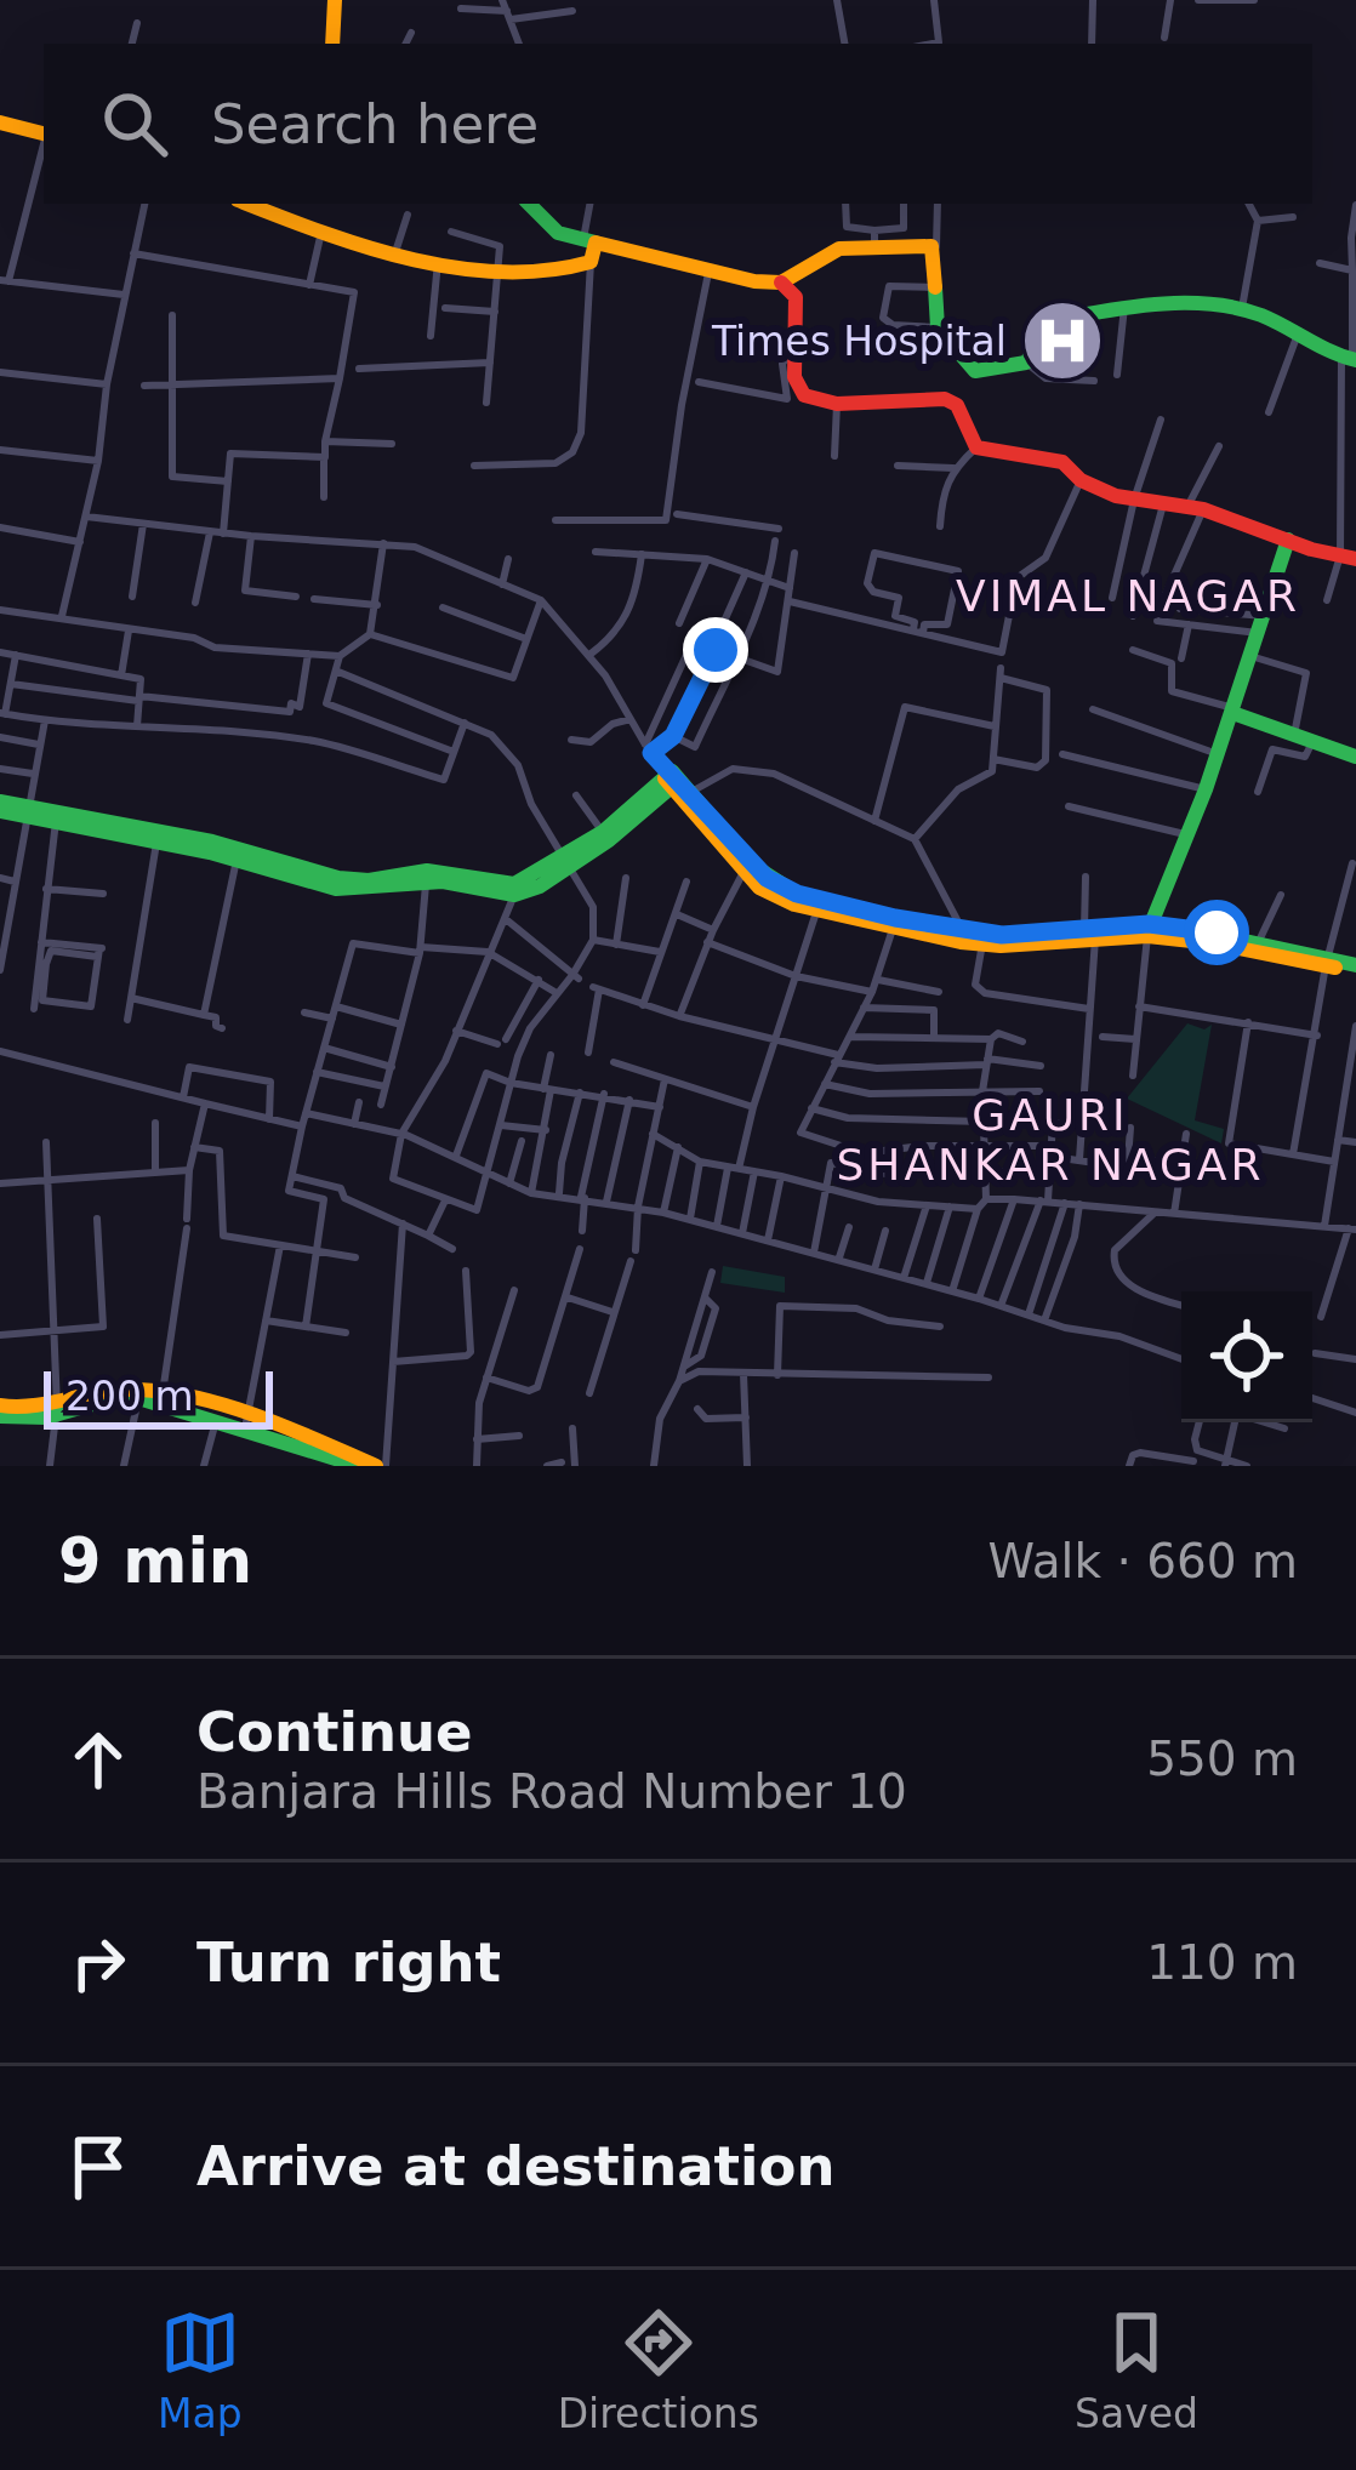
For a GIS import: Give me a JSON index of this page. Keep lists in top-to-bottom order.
{
  "districts": ["VIMAL NAGAR", "GAURI SHANKAR NAGAR"],
  "places": {
    "hospital": ["Times Hospital"]
  },
  "scale_bar": "200 m",
  "page": {
    "search": "Search here",
    "scale": "200 m",
    "heading": ["9 min", "Walk · 660 m"],
    "list": [
      ["Continue", "Banjara Hills Road Number 10", "550 m"],
      ["Turn right", "110 m"],
      "Arrive at destination"
    ],
    "nav": ["Map", "Directions", "Saved"]
  }
}
